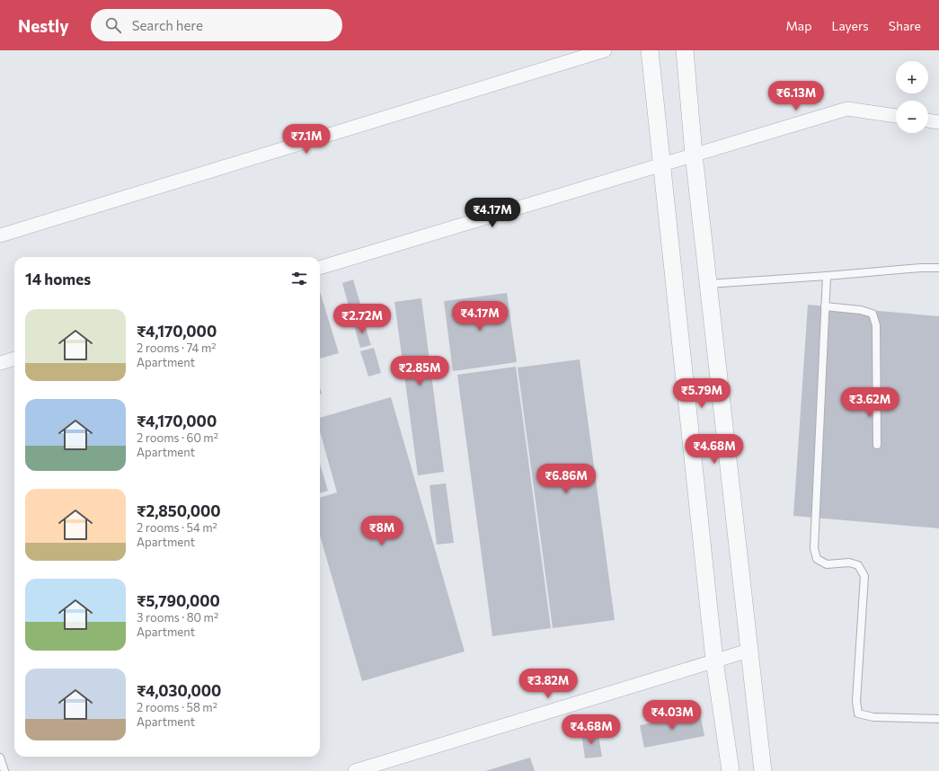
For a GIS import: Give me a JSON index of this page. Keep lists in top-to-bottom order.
{
  "page": {
    "header": "Nestly",
    "search": "Search here",
    "nav": ["Map", "Layers", "Share"],
    "map_buttons": ["+", "−"],
    "price": [
      "₹6.13M",
      "₹7.1M",
      "₹4.17M",
      "₹4.17M",
      "₹2.72M",
      "₹2.85M",
      "₹5.79M",
      "₹3.62M",
      "₹4.68M",
      "₹6.86M",
      "₹8M",
      "₹3.82M",
      "₹4.03M",
      "₹4.68M"
    ],
    "heading": "14 homes",
    "list": [
      {
        "name": "₹4,170,000",
        "note": "2 rooms · 74 m² · Apartment"
      },
      {
        "name": "₹4,170,000",
        "note": "2 rooms · 60 m² · Apartment"
      },
      {
        "name": "₹2,850,000",
        "note": "2 rooms · 54 m² · Apartment"
      },
      {
        "name": "₹5,790,000",
        "note": "3 rooms · 80 m² · Apartment"
      },
      {
        "name": "₹4,030,000",
        "note": "2 rooms · 58 m² · Apartment"
      }
    ]
  }
}
